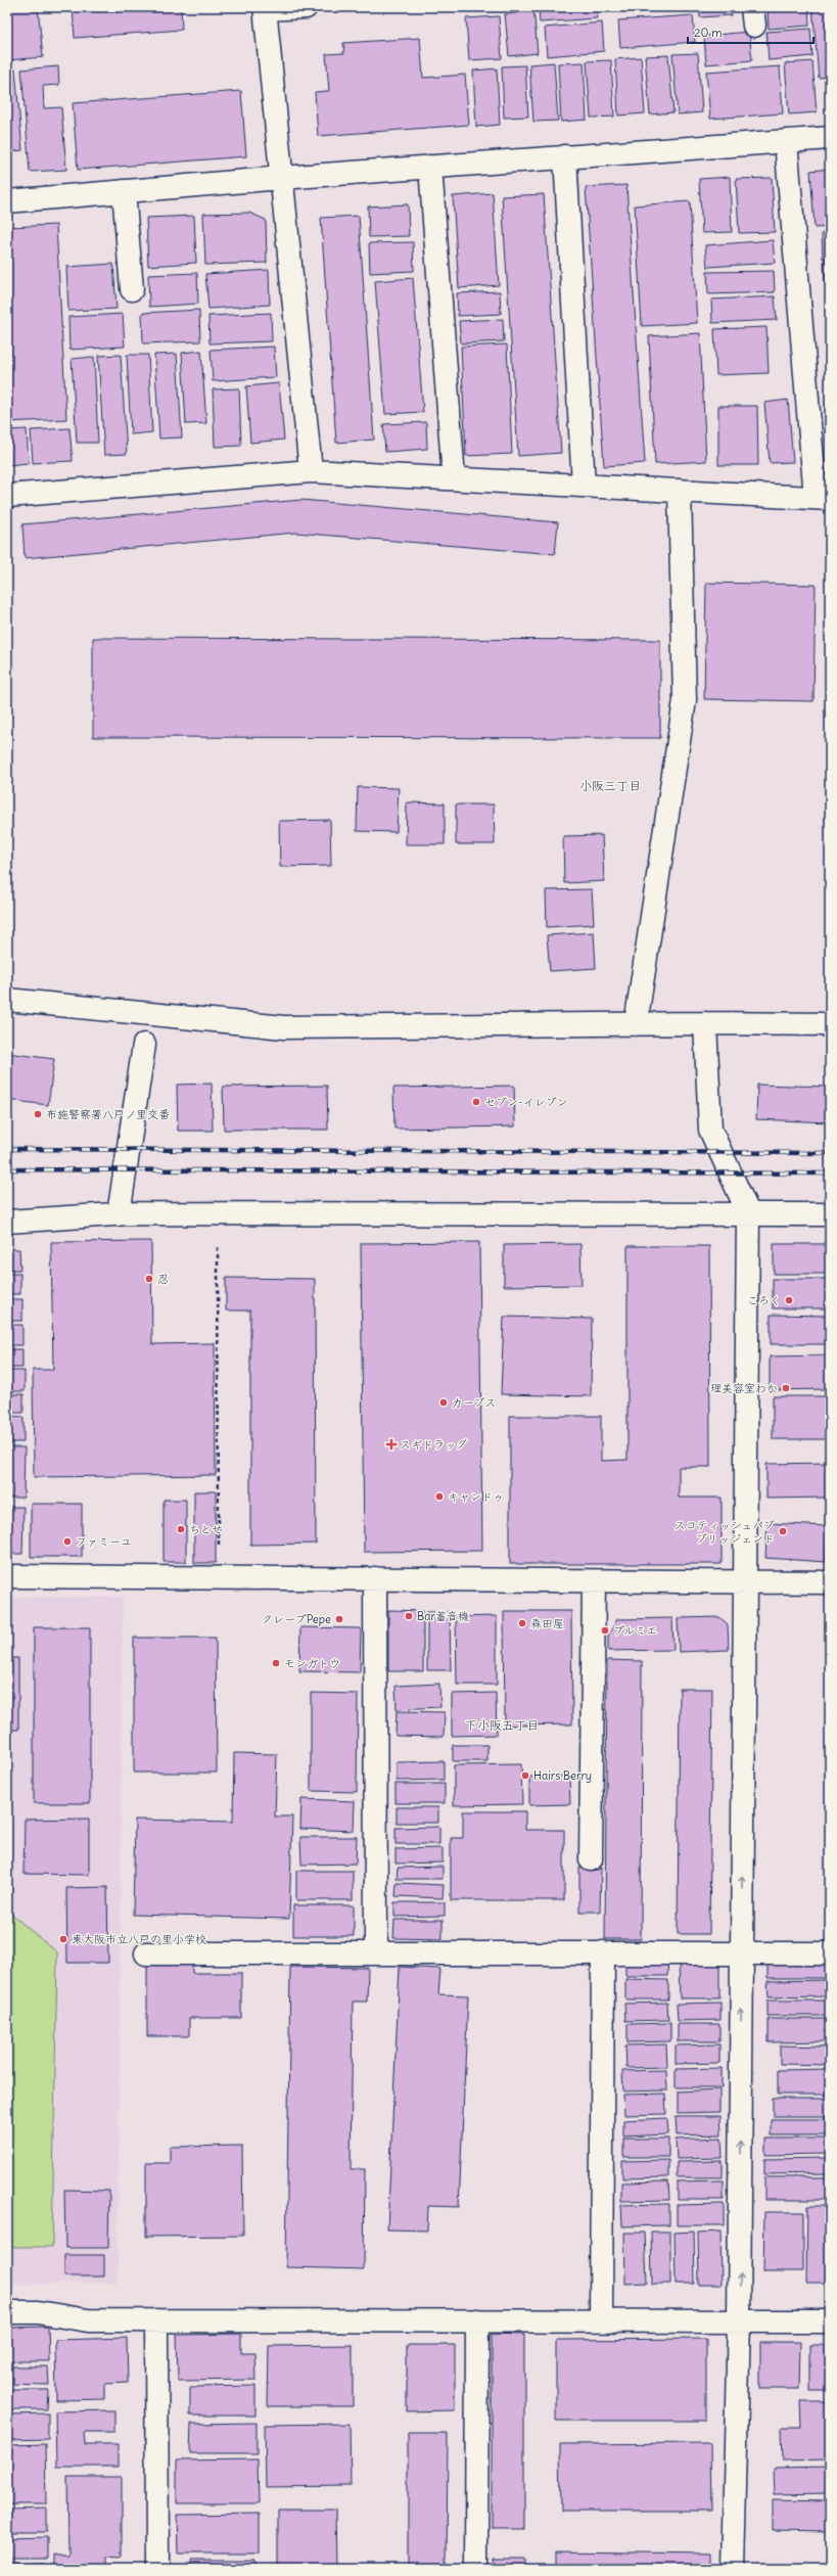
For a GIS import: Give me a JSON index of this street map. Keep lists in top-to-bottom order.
{
  "districts": ["小阪三丁目", "下小阪五丁目"],
  "places": {
    "other": [
      "セブン-イレブン",
      "布施警察署八戸ノ里交番",
      "忍",
      "ころく",
      "理美容室わか",
      "カーブス",
      "キャンドゥ",
      "ちとせ",
      "スコティッシュパブ ブリッジェンド",
      "ファミーユ",
      "Bar蓄音機",
      "クレープPepe",
      "森田屋",
      "プルミエ",
      "モンガトウ",
      "Hairs Berry",
      "東大阪市立八戸の里小学校"
    ],
    "health": ["スギドラッグ"]
  },
  "scale_bar": "20 m"
}
